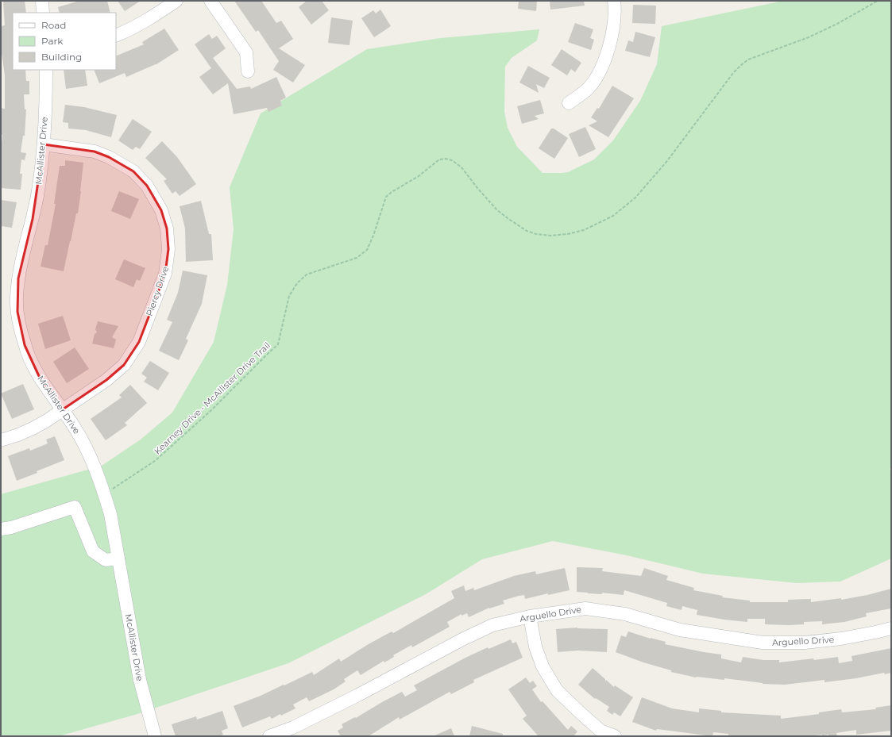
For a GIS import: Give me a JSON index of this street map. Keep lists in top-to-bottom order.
{
  "streets": {
    "street": ["McAllister Drive", "Piercy Drive", "Arguello Drive"],
    "path": ["Kearney Drive - McAllister Drive Trail"]
  },
  "crossings": [
    ["McAllister Drive", "Piercy Drive"],
    ["McAllister Drive", "Kearney Drive - McAllister Drive Trail"]
  ],
  "legend": ["Road", "Park", "Building"]
}
